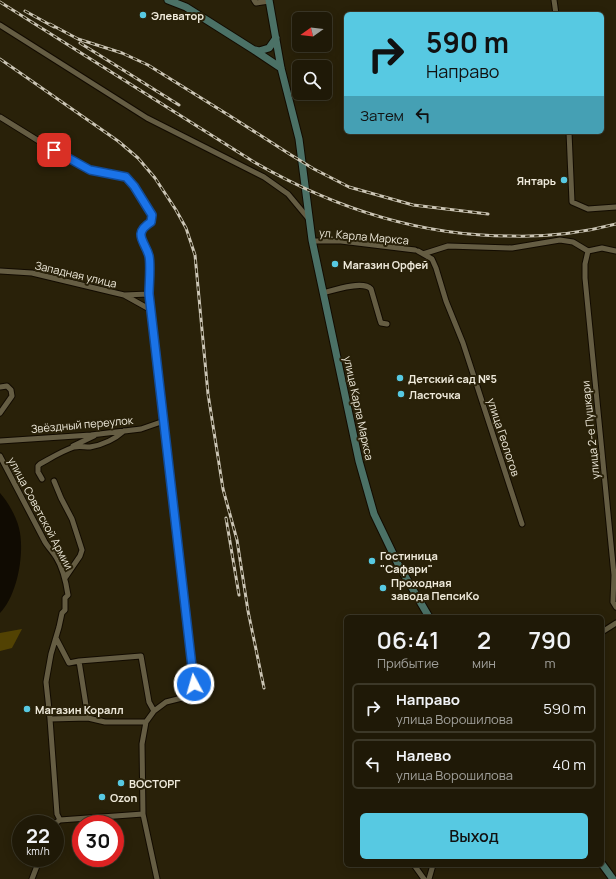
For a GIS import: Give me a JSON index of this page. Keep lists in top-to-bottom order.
{
  "streets": {
    "main road": ["улица Карла Маркса"],
    "street": [
      "ул. Карла Маркса",
      "Западная улица",
      "Звёздный переулок",
      "улица 2-е Пушкари",
      "улица Геологов",
      "улица Советской Армии"
    ]
  },
  "crossings": [
    ["ул. Карла Маркса", "улица Карла Маркса"],
    ["ул. Карла Маркса", "улица Геологов"]
  ],
  "places": [
    "Элеватор",
    "Янтарь",
    "Магазин Орфей",
    "Детский сад №5",
    "Ласточка",
    "Гостиница \"Сафари\"",
    "Проходная завода ПепсиКо",
    "Магазин Коралл",
    "ВОСТОРГ",
    "Ozon"
  ],
  "north": "left",
  "page": {
    "turn": ["590 m", "Направо"],
    "then": "Затем",
    "eta": [
      "06:41",
      "Прибытие",
      "2",
      "мин",
      "790",
      "m"
    ],
    "list": [
      {
        "name": "Направо",
        "note": "улица Ворошилова",
        "value": "590 m"
      },
      {
        "name": "Налево",
        "note": "улица Ворошилова",
        "value": "40 m"
      }
    ],
    "buttons": "Выход",
    "speed": "22 km/h",
    "limit": "30"
  }
}
